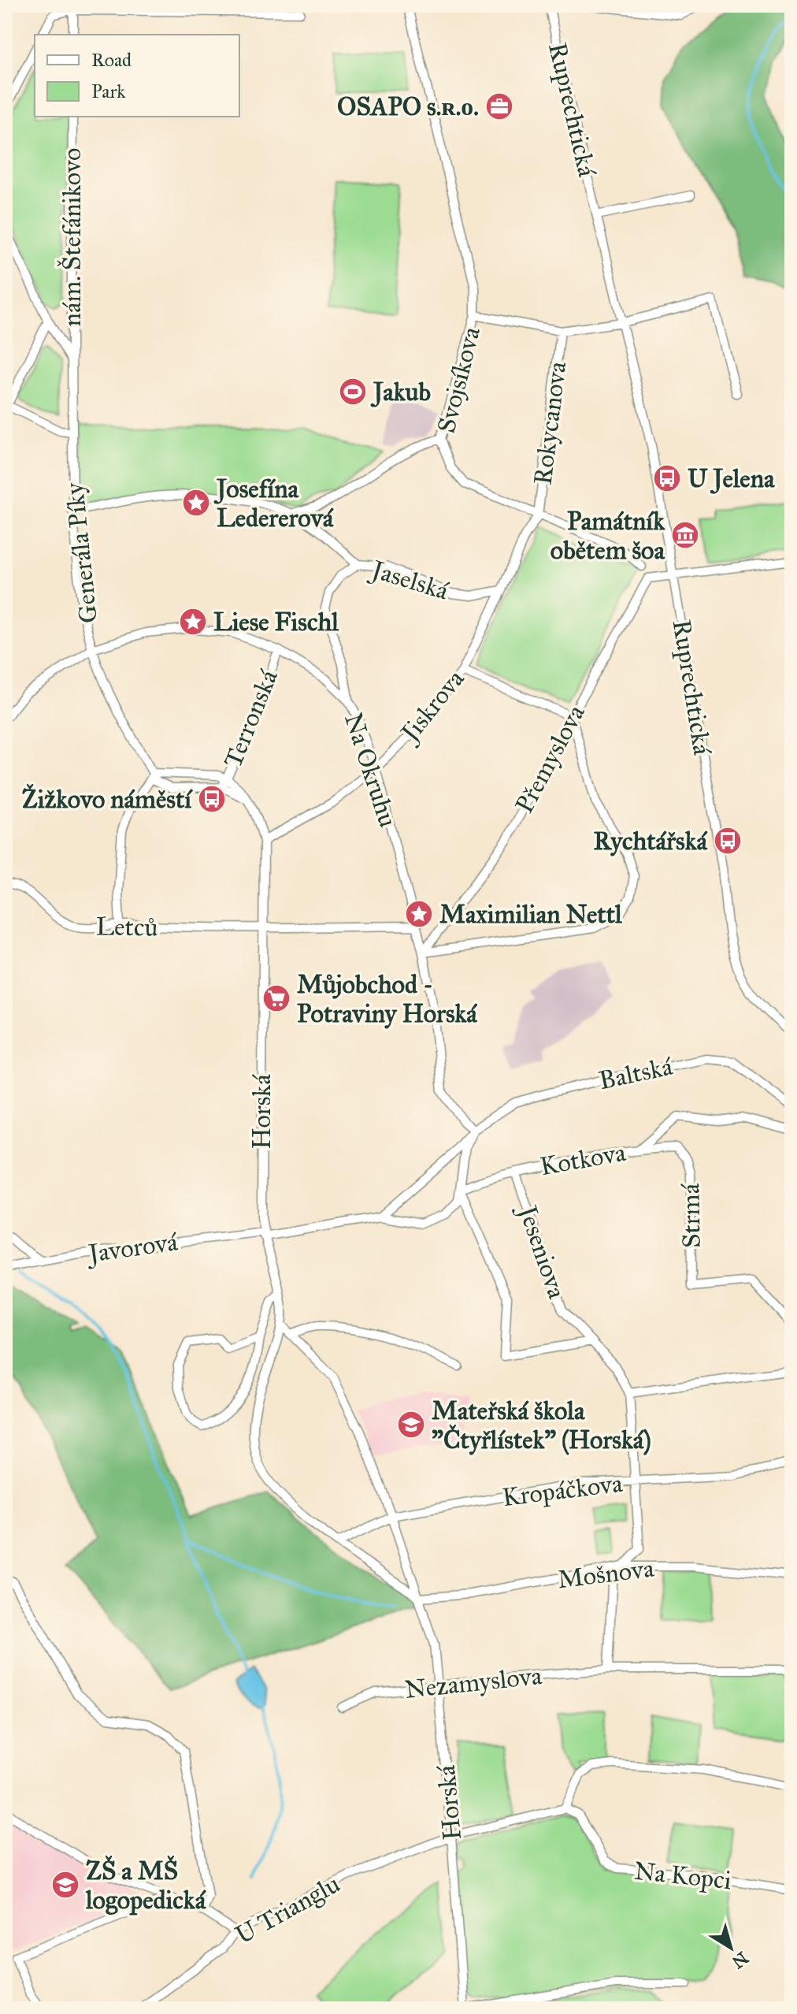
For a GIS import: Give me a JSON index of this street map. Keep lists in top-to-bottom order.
{
  "streets": {
    "street": [
      "Ruprechtická",
      "nám. Štefánikovo",
      "Svojsíkova",
      "Rokycanova",
      "Generála Píky",
      "Jaselská",
      "Jiskrova",
      "Terronská",
      "Přemyslova",
      "Na Okruhu",
      "Letců",
      "Baltská",
      "Horská",
      "Kotkova",
      "Strmá",
      "Javorová",
      "Jeseniova",
      "Kropáčkova",
      "Mošnova",
      "Nezamyslova",
      "Na Kopci",
      "U Trianglu"
    ]
  },
  "crossings": [
    ["Ruprechtická", "Přemyslova"],
    ["nám. Štefánikovo", "Generála Píky"],
    ["Svojsíkova", "Rokycanova"],
    ["Svojsíkova", "Jiskrova"],
    ["Rokycanova", "Jiskrova"],
    ["Generála Píky", "Na Okruhu"],
    ["Jaselská", "Jiskrova"],
    ["Jaselská", "Na Okruhu"],
    ["Jiskrova", "Na Okruhu"],
    ["Jiskrova", "Horská"],
    ["Terronská", "Na Okruhu"],
    ["Přemyslova", "Na Okruhu"],
    ["Na Okruhu", "Letců"],
    ["Na Okruhu", "Baltská"],
    ["Letců", "Horská"],
    ["Horská", "Javorová"],
    ["Horská", "Kropáčkova"],
    ["Horská", "Mošnova"],
    ["Horská", "Nezamyslova"],
    ["Horská", "U Trianglu"],
    ["Kotkova", "Strmá"],
    ["Kotkova", "Jeseniova"],
    ["Jeseniova", "Kropáčkova"],
    ["Jeseniova", "Mošnova"]
  ],
  "places": {
    "office": ["OSAPO s.ʀ.ᴏ."],
    "sports": ["Jakub"],
    "bus stop": ["U Jelena", "Žižkovo náměstí", "Rychtářská"],
    "place": ["Josefína Ledererová", "Liese Fischl", "Maximilian Nettl"],
    "museum": ["Památník obětem šoa"],
    "supermarket": ["Můjobchod - Potraviny Horská"],
    "school or university": ["Mateřská škola \"Čtyřlístek\" (Horská)", "ZŠ a MŠ logopedická"]
  },
  "legend": ["Road", "Park"],
  "north": "bottom right"
}
